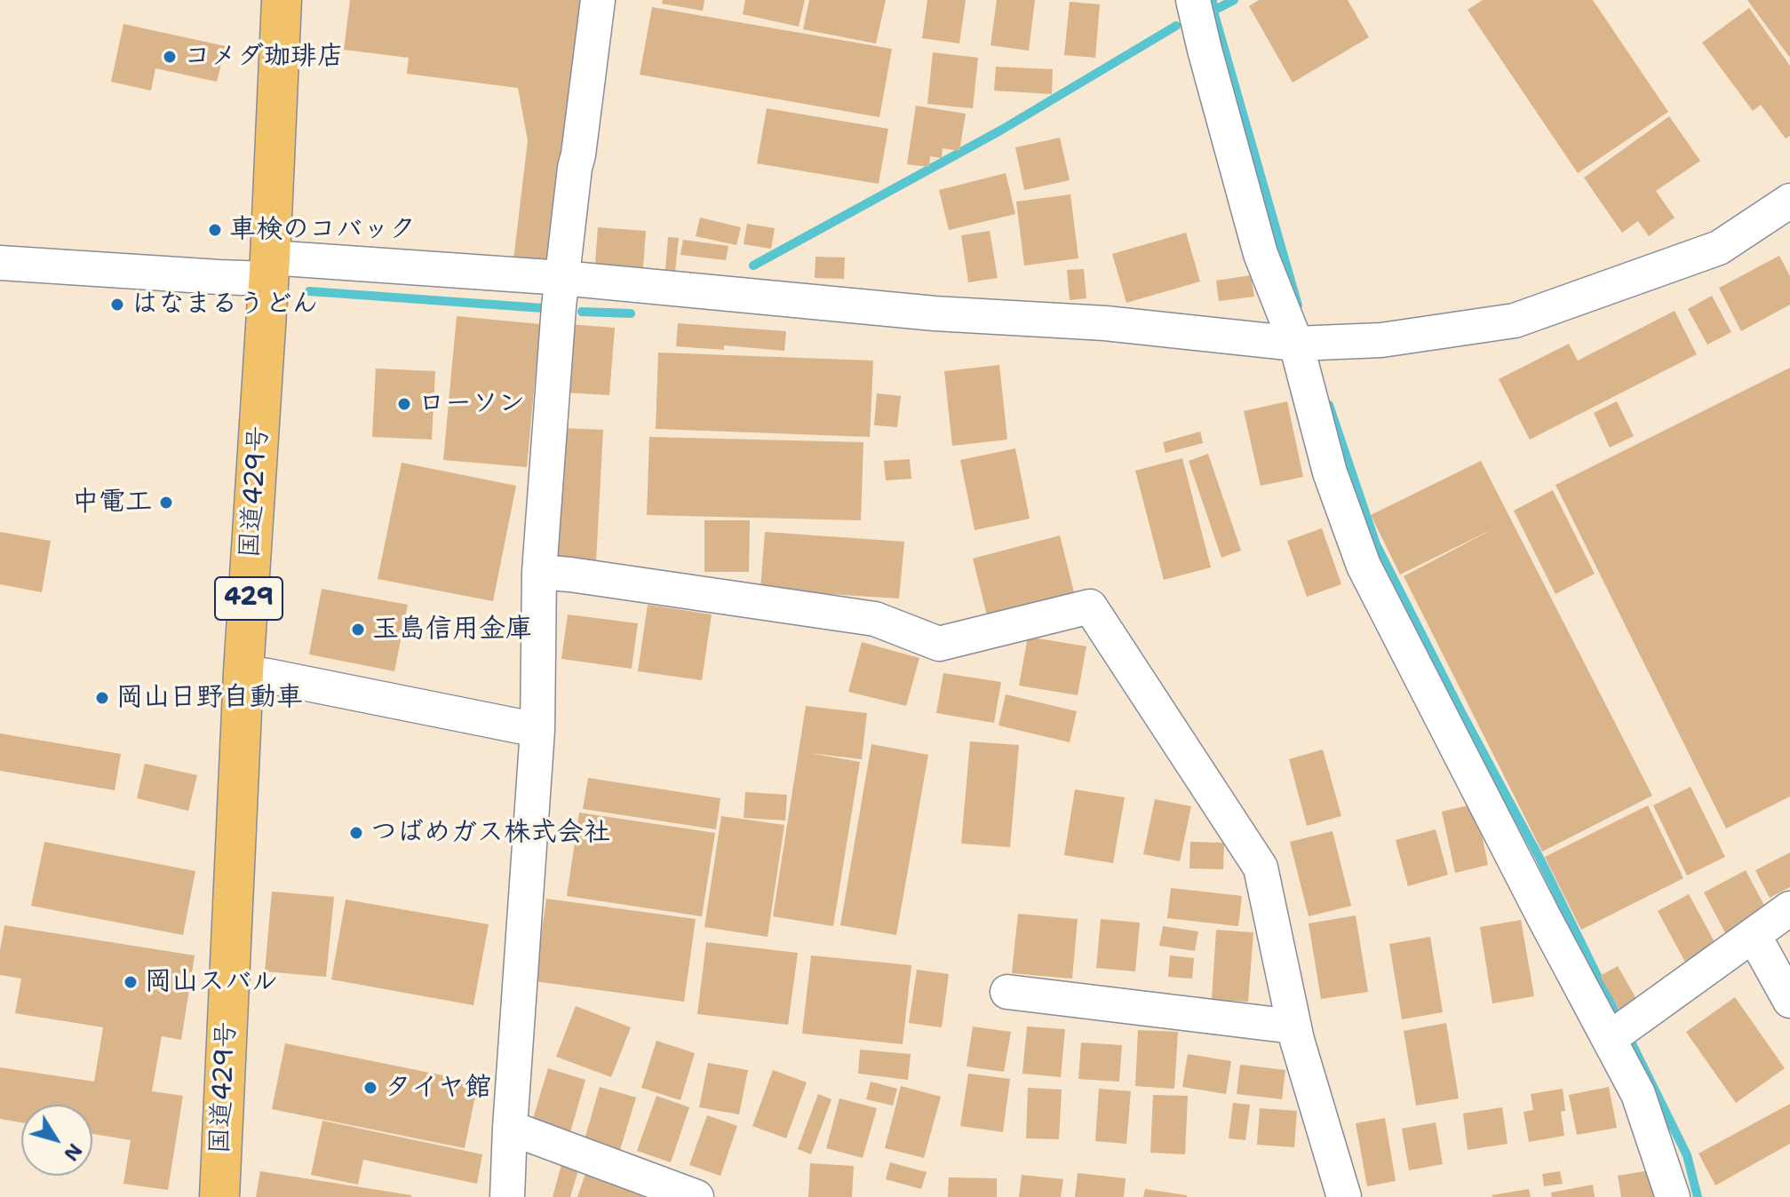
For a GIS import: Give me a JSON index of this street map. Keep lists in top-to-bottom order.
{
  "streets": {
    "highway": ["国道429号", "429"]
  },
  "places": [
    "コメダ珈琲店",
    "車検のコバック",
    "はなまるうどん",
    "ローソン",
    "中電工",
    "玉島信用金庫",
    "岡山日野自動車",
    "つばめガス株式会社",
    "岡山スバル",
    "タイヤ館"
  ],
  "north": "bottom right"
}
